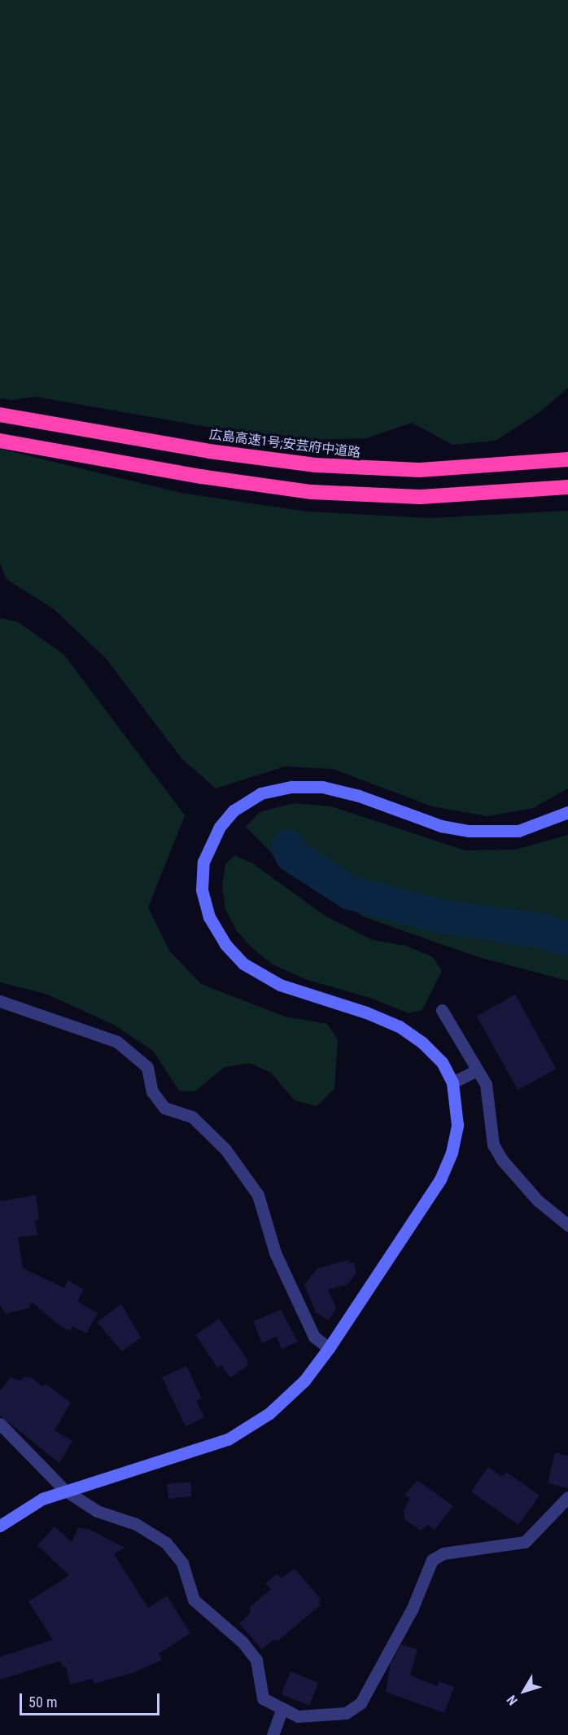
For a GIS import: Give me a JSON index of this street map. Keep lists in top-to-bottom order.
{
  "streets": {
    "highway": ["広島高速1号;安芸府中道路"]
  },
  "scale_bar": "50 m",
  "north": "bottom left"
}
